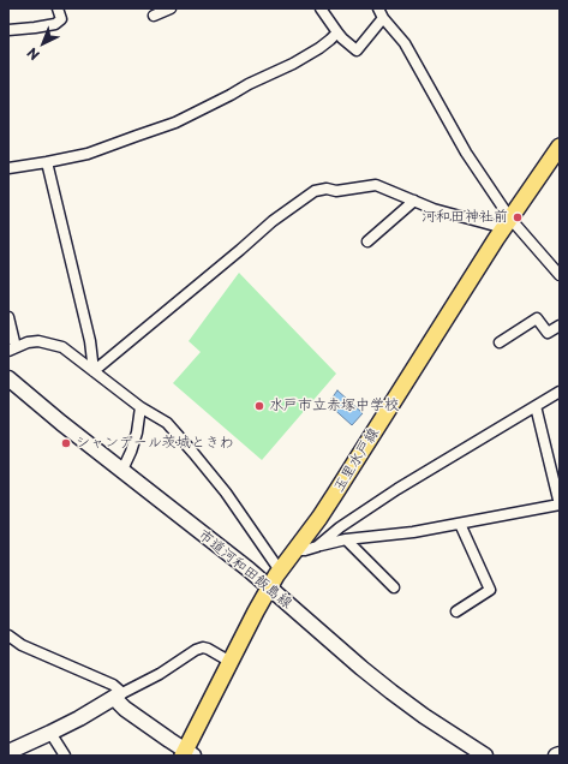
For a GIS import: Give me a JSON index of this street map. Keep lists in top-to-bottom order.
{
  "streets": {
    "main road": ["玉里水戸線"],
    "street": ["市道河和田飯島線"]
  },
  "crossings": [
    ["玉里水戸線", "市道河和田飯島線"]
  ],
  "places": ["河和田神社前", "水戸市立赤塚中学校", "シャンデール茨城ときわ"],
  "north": "bottom left"
}
